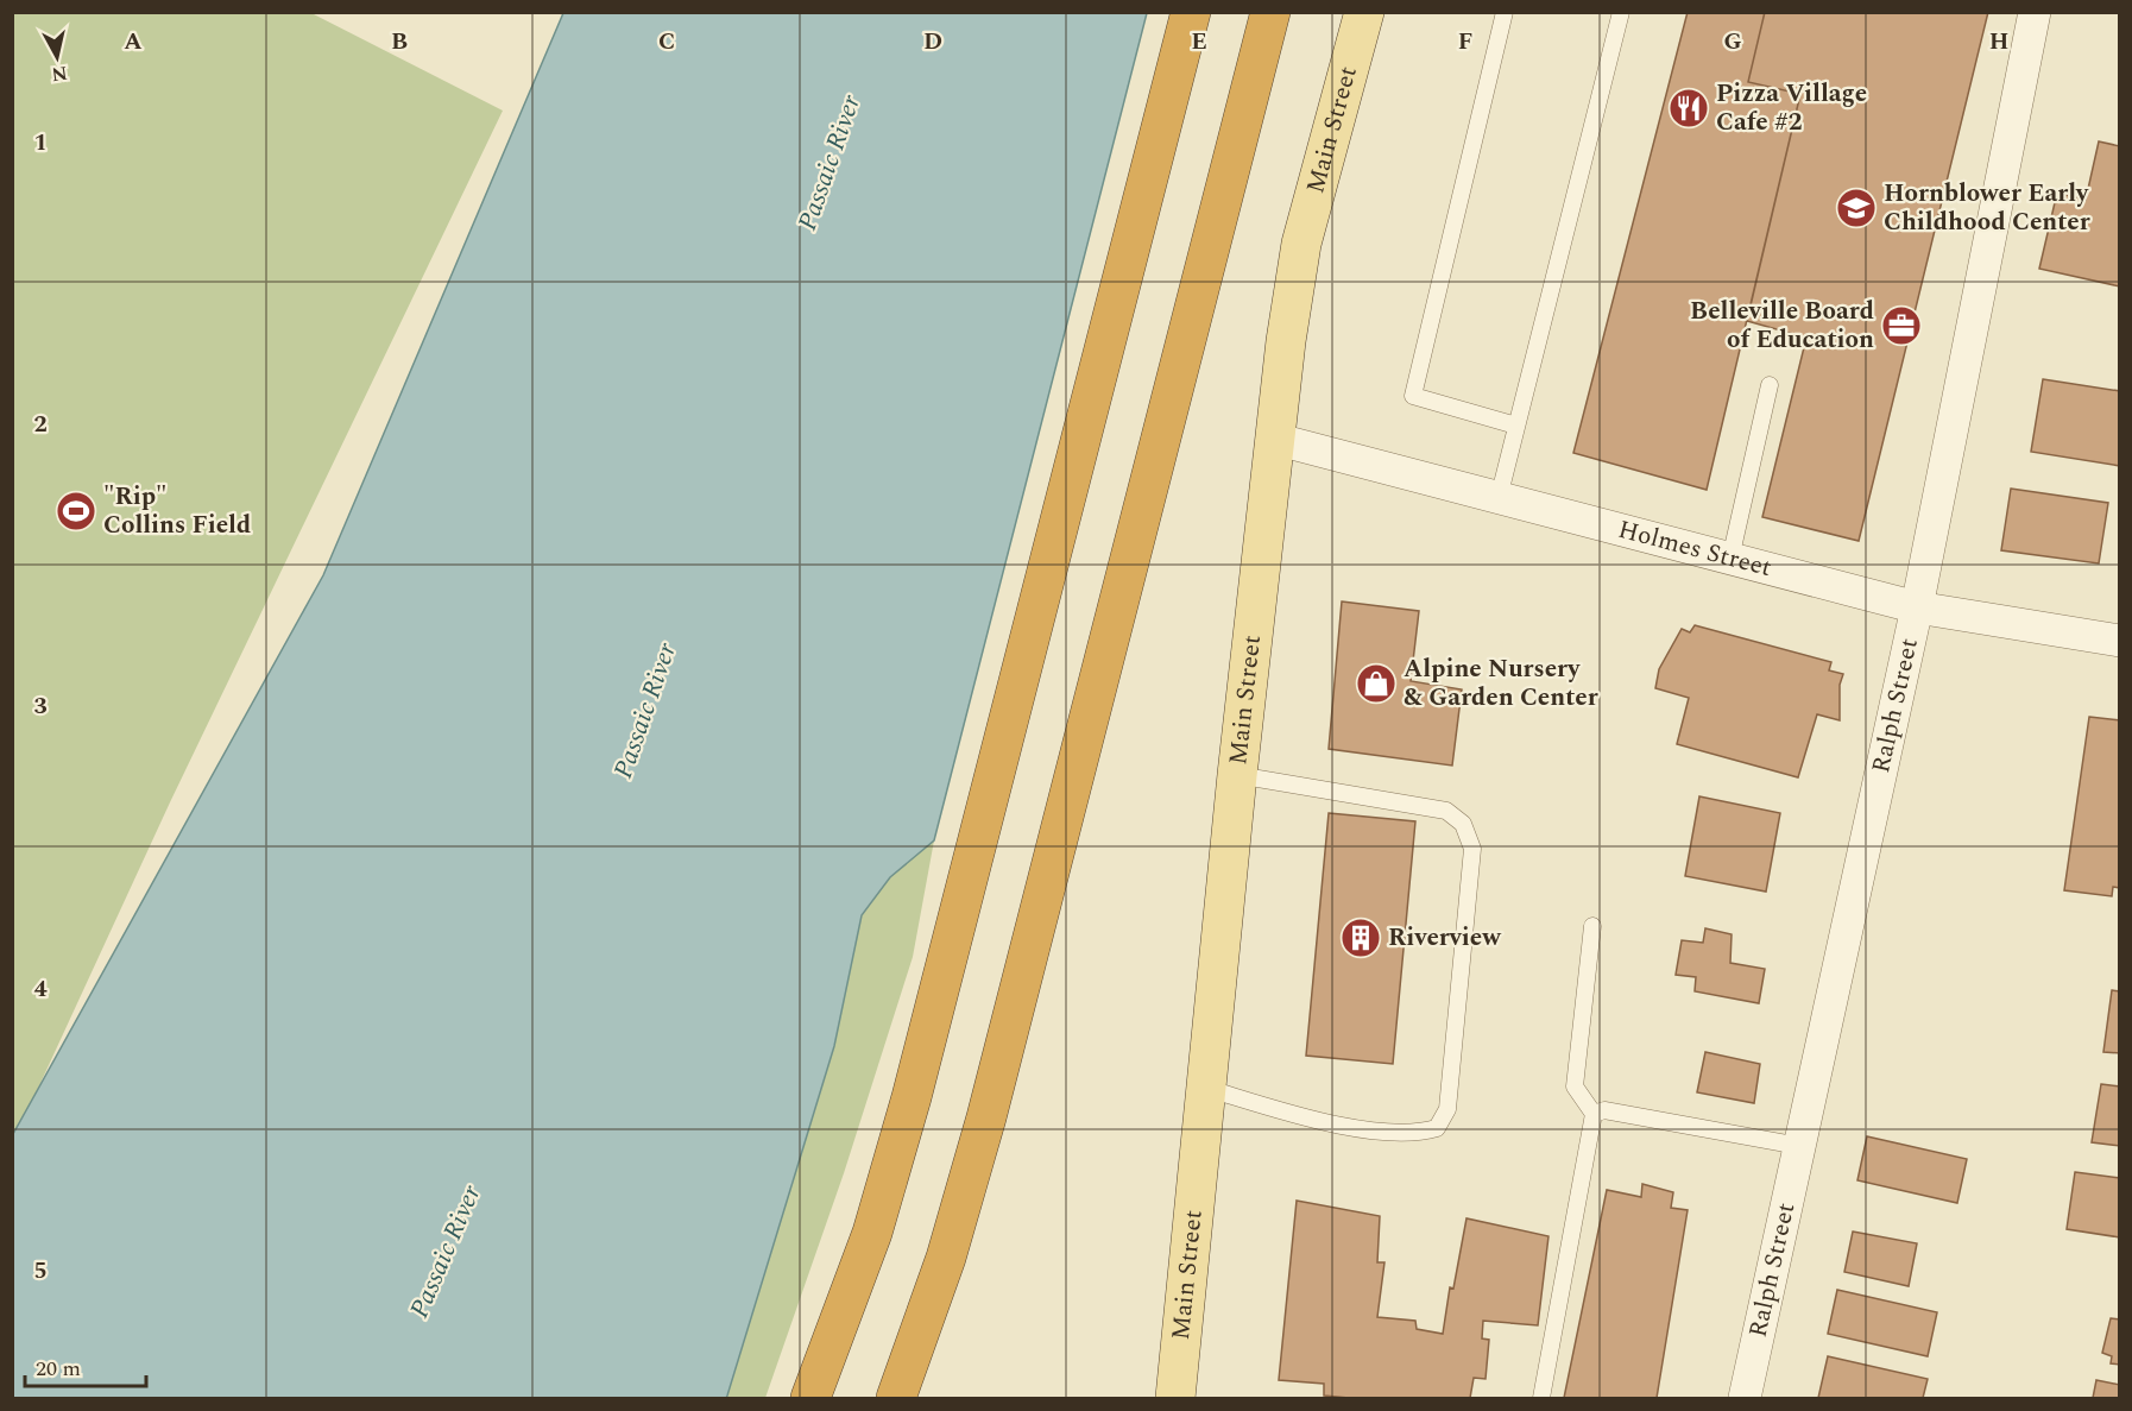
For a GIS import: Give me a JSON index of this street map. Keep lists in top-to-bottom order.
{
  "streets": {
    "main road": ["Main Street"],
    "street": ["Holmes Street", "Ralph Street"]
  },
  "crossings": [
    ["Main Street", "Holmes Street"],
    ["Holmes Street", "Ralph Street"]
  ],
  "water": ["Passaic River"],
  "places": {
    "restaurant": ["Pizza Village Cafe #2"],
    "school or university": ["Hornblower Early Childhood Center"],
    "office": ["Belleville Board of Education"],
    "sports": ["\"Rip\" Collins Field"],
    "shop": ["Alpine Nursery & Garden Center"],
    "building": ["Riverview"]
  },
  "scale_bar": "20 m",
  "north": "bottom",
  "grid": {
    "columns": [
      "A",
      "B",
      "C",
      "D",
      "E",
      "F",
      "G",
      "H"
    ],
    "rows": [
      "1",
      "2",
      "3",
      "4",
      "5"
    ]
  }
}
